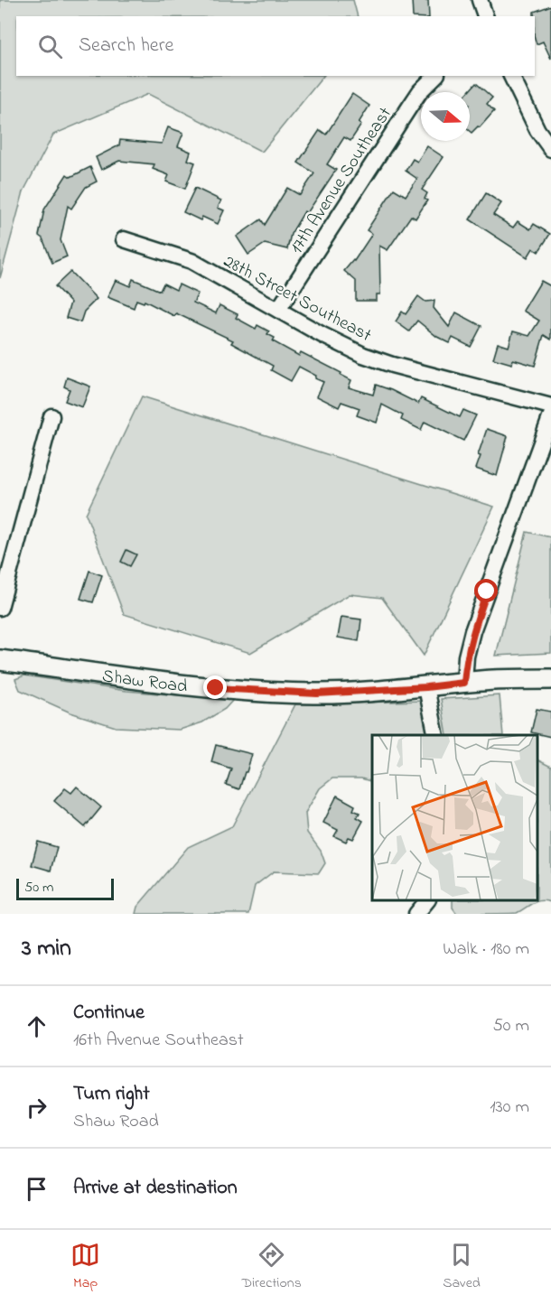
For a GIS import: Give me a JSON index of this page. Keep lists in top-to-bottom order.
{
  "streets": {
    "main road": ["Shaw Road"],
    "street": ["17th Avenue Southeast", "28th Street Southeast"]
  },
  "crossings": [
    ["17th Avenue Southeast", "28th Street Southeast"]
  ],
  "scale_bar": "50 m",
  "north": "right",
  "page": {
    "search": "Search here",
    "scale": "50 m",
    "heading": ["3 min", "Walk · 180 m"],
    "list": [
      ["Continue", "16th Avenue Southeast", "50 m"],
      ["Turn right", "Shaw Road", "130 m"],
      "Arrive at destination"
    ],
    "nav": ["Map", "Directions", "Saved"]
  }
}
